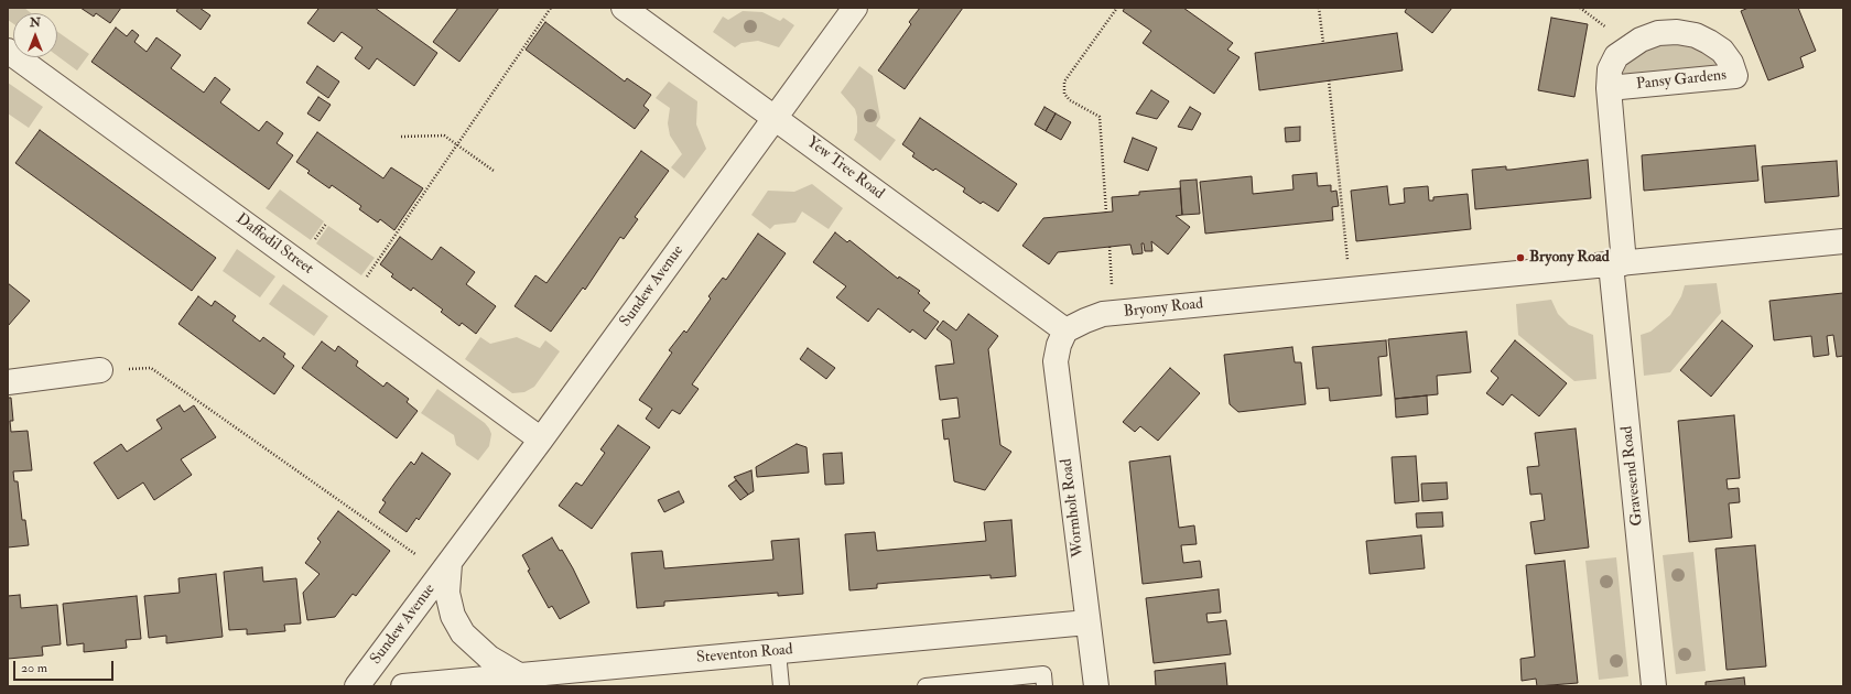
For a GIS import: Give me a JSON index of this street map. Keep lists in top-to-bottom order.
{
  "streets": {
    "street": [
      "Pansy Gardens",
      "Yew Tree Road",
      "Daffodil Street",
      "Sundew Avenue",
      "Bryony Road",
      "Gravesend Road",
      "Wormholt Road",
      "Steventon Road"
    ]
  },
  "crossings": [
    ["Pansy Gardens", "Bryony Road"],
    ["Pansy Gardens", "Gravesend Road"],
    ["Yew Tree Road", "Sundew Avenue"],
    ["Yew Tree Road", "Bryony Road"],
    ["Yew Tree Road", "Wormholt Road"],
    ["Daffodil Street", "Sundew Avenue"],
    ["Sundew Avenue", "Steventon Road"],
    ["Bryony Road", "Gravesend Road"],
    ["Bryony Road", "Wormholt Road"],
    ["Wormholt Road", "Steventon Road"]
  ],
  "places": ["Bryony Road"],
  "scale_bar": "20 m",
  "north": "top"
}
